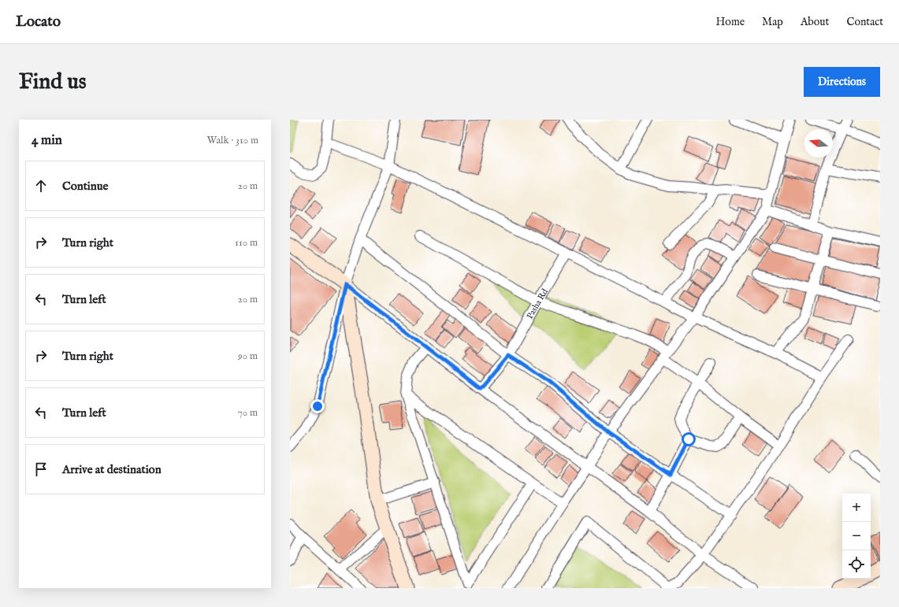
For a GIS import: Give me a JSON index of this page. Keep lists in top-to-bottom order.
{
  "streets": {
    "street": ["Pasha Rd"]
  },
  "north": "left",
  "page": {
    "header": "Locato",
    "nav": [
      "Home",
      "Map",
      "About",
      "Contact"
    ],
    "buttons": "Directions",
    "title": "Find us",
    "heading": ["4 min", "Walk · 310 m"],
    "list": [
      ["Continue", "20 m"],
      ["Turn right", "110 m"],
      ["Turn left", "20 m"],
      ["Turn right", "90 m"],
      ["Turn left", "70 m"],
      "Arrive at destination"
    ],
    "map_buttons": ["+", "−"]
  }
}
